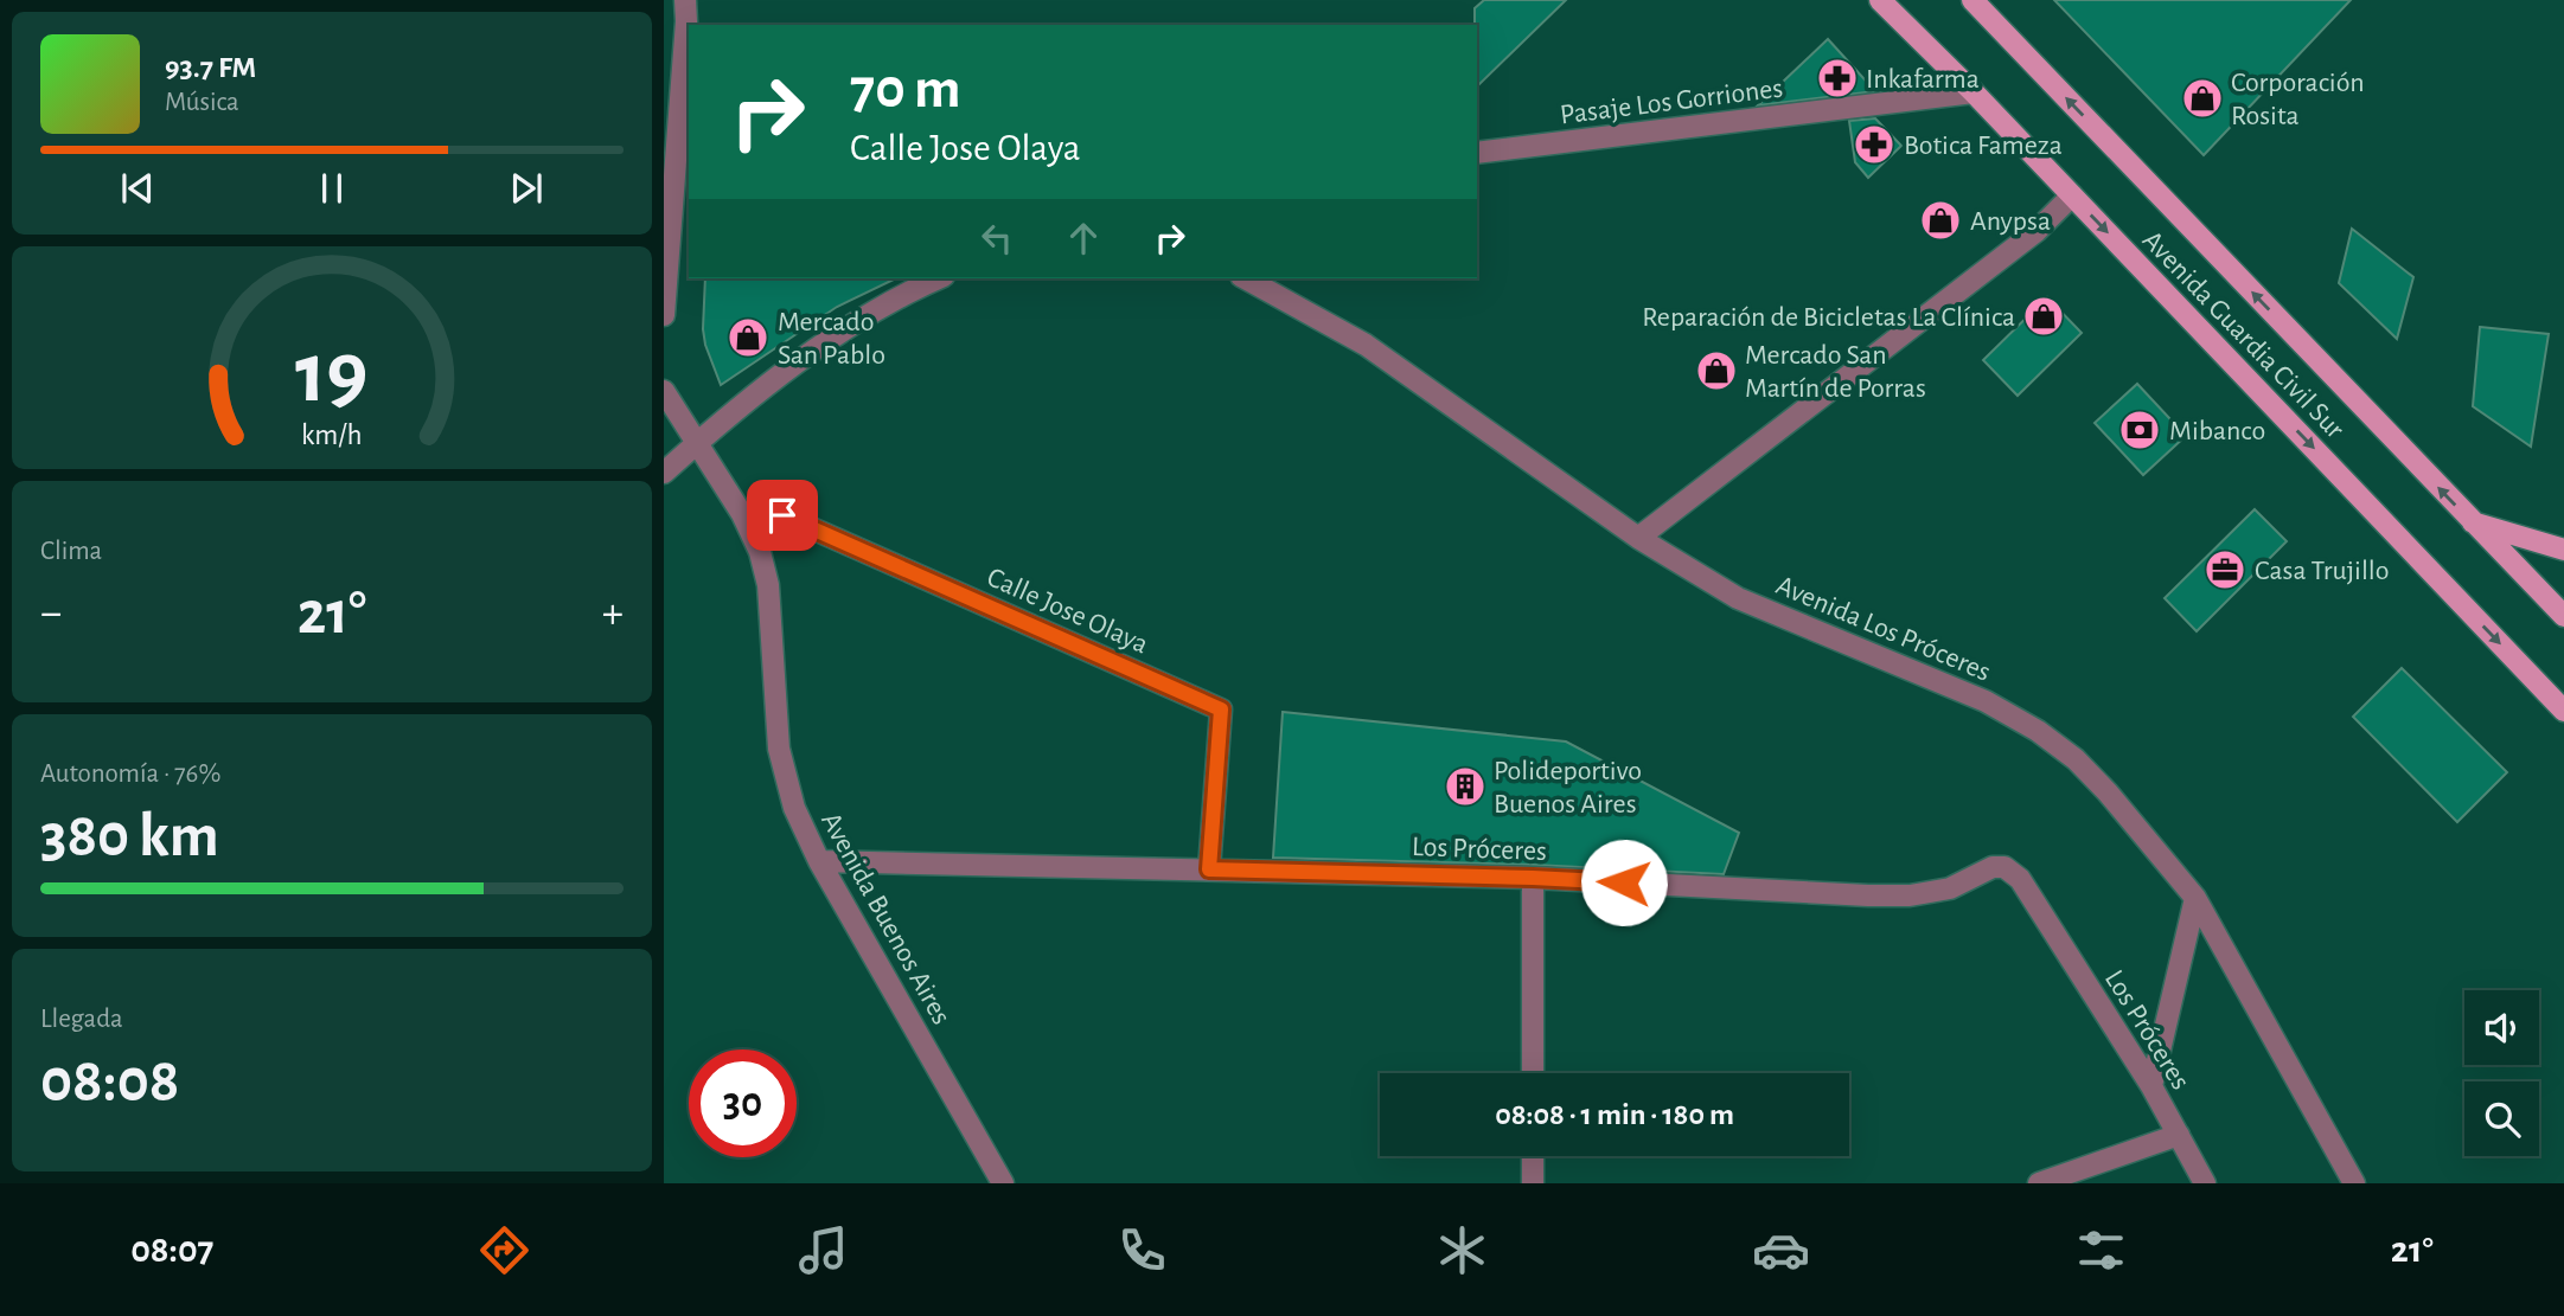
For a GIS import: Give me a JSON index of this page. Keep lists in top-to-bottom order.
{
  "streets": {
    "main road": ["Avenida Guardia Civil Sur"],
    "street": [
      "Pasaje Los Gorriones",
      "Calle Jose Olaya",
      "Avenida Los Próceres",
      "Los Próceres",
      "Avenida Buenos Aires"
    ]
  },
  "crossings": [
    ["Pasaje Los Gorriones", "Avenida Guardia Civil Sur"],
    ["Calle Jose Olaya", "Los Próceres"],
    ["Calle Jose Olaya", "Avenida Buenos Aires"],
    ["Los Próceres", "Avenida Buenos Aires"]
  ],
  "places": {
    "pharmacy": ["Inkafarma", "Botica Fameza"],
    "shop": [
      "Corporación Rosita",
      "Anypsa",
      "Reparación de Bicicletas La Clínica",
      "Mercado San Pablo",
      "Mercado San Martín de Porras"
    ],
    "bank": ["Mibanco"],
    "office": ["Casa Trujillo"],
    "building": ["Polideportivo Buenos Aires"]
  },
  "page": {
    "turn": ["70 m", "Calle Jose Olaya"],
    "song": ["93.7 FM", "Música"],
    "tile": [
      "Clima",
      ["Autonomía · 76%", "380 km"],
      ["Llegada", "08:08"]
    ],
    "heat": ["−", "21°", "+"],
    "limit": "30",
    "trip": "08:08 · 1 min · 180 m",
    "tabs": ["08:07", "21°"],
    "gauge": ["19", "km/h"]
  }
}
